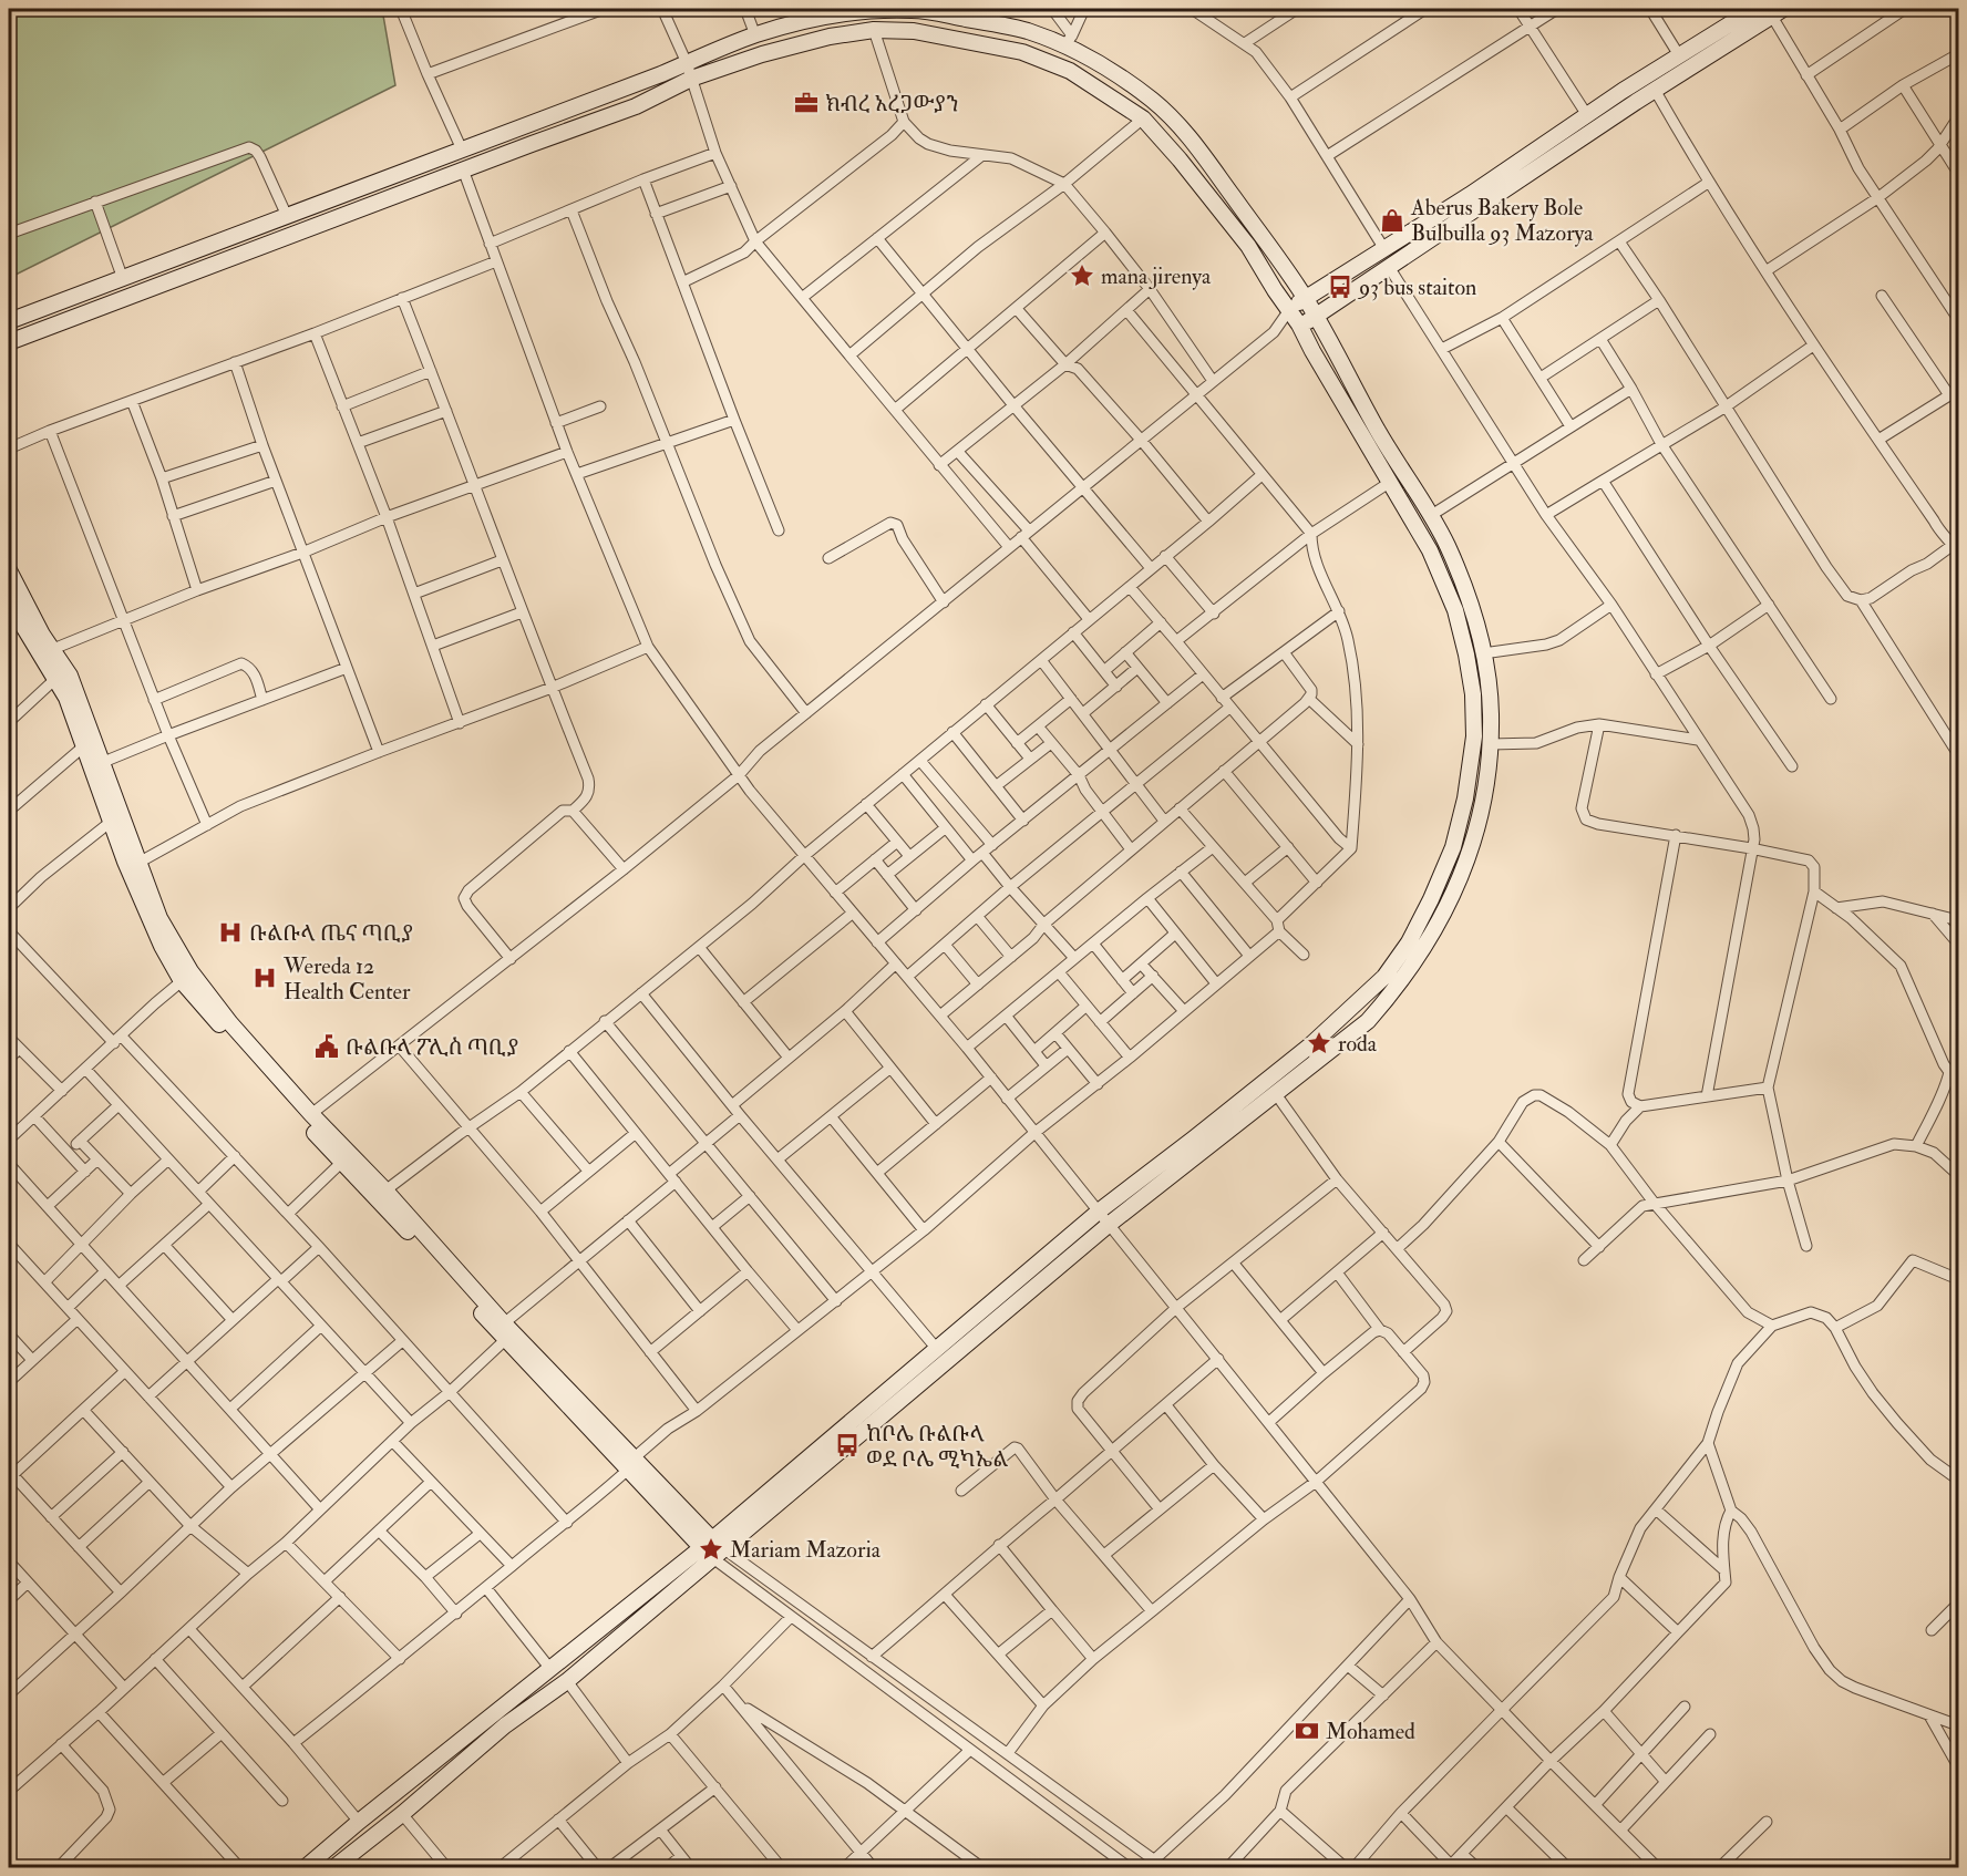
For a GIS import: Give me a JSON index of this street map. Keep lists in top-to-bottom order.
{
  "places": {
    "office": ["ክብረ አረጋውያን"],
    "shop": ["Aberus Bakery Bole Bulbulla 93 Mazorya"],
    "place": ["mana jirenya", "roda", "Mariam Mazoria"],
    "bus stop": ["93 bus staiton", "ከቦሌ ቡልቡላ ወደ ቦሌ ሚካኤል"],
    "hospital": ["ቡልቡላ ጤና ጣቢያ", "Wereda 12 Health Center"],
    "public building": ["ቡልቡላ ፖሊስ ጣቢያ"],
    "bank": ["Mohamed"]
  }
}
